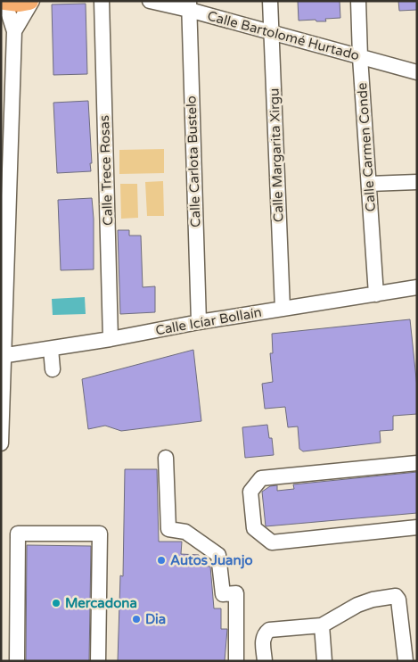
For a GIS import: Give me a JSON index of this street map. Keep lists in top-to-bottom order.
{
  "streets": {
    "street": [
      "Calle Bartolomé Hurtado",
      "Calle Carmen Conde",
      "Calle Margarita Xirgu",
      "Calle Carlota Bustelo",
      "Calle Trece Rosas",
      "Calle Icíar Bollaín"
    ]
  },
  "crossings": [
    ["Calle Bartolomé Hurtado", "Calle Carmen Conde"],
    ["Calle Bartolomé Hurtado", "Calle Margarita Xirgu"],
    ["Calle Bartolomé Hurtado", "Calle Carlota Bustelo"],
    ["Calle Carmen Conde", "Calle Icíar Bollaín"],
    ["Calle Margarita Xirgu", "Calle Icíar Bollaín"],
    ["Calle Carlota Bustelo", "Calle Icíar Bollaín"],
    ["Calle Trece Rosas", "Calle Icíar Bollaín"]
  ],
  "places": ["Autos Juanjo", "Mercadona", "Dia"]
}
